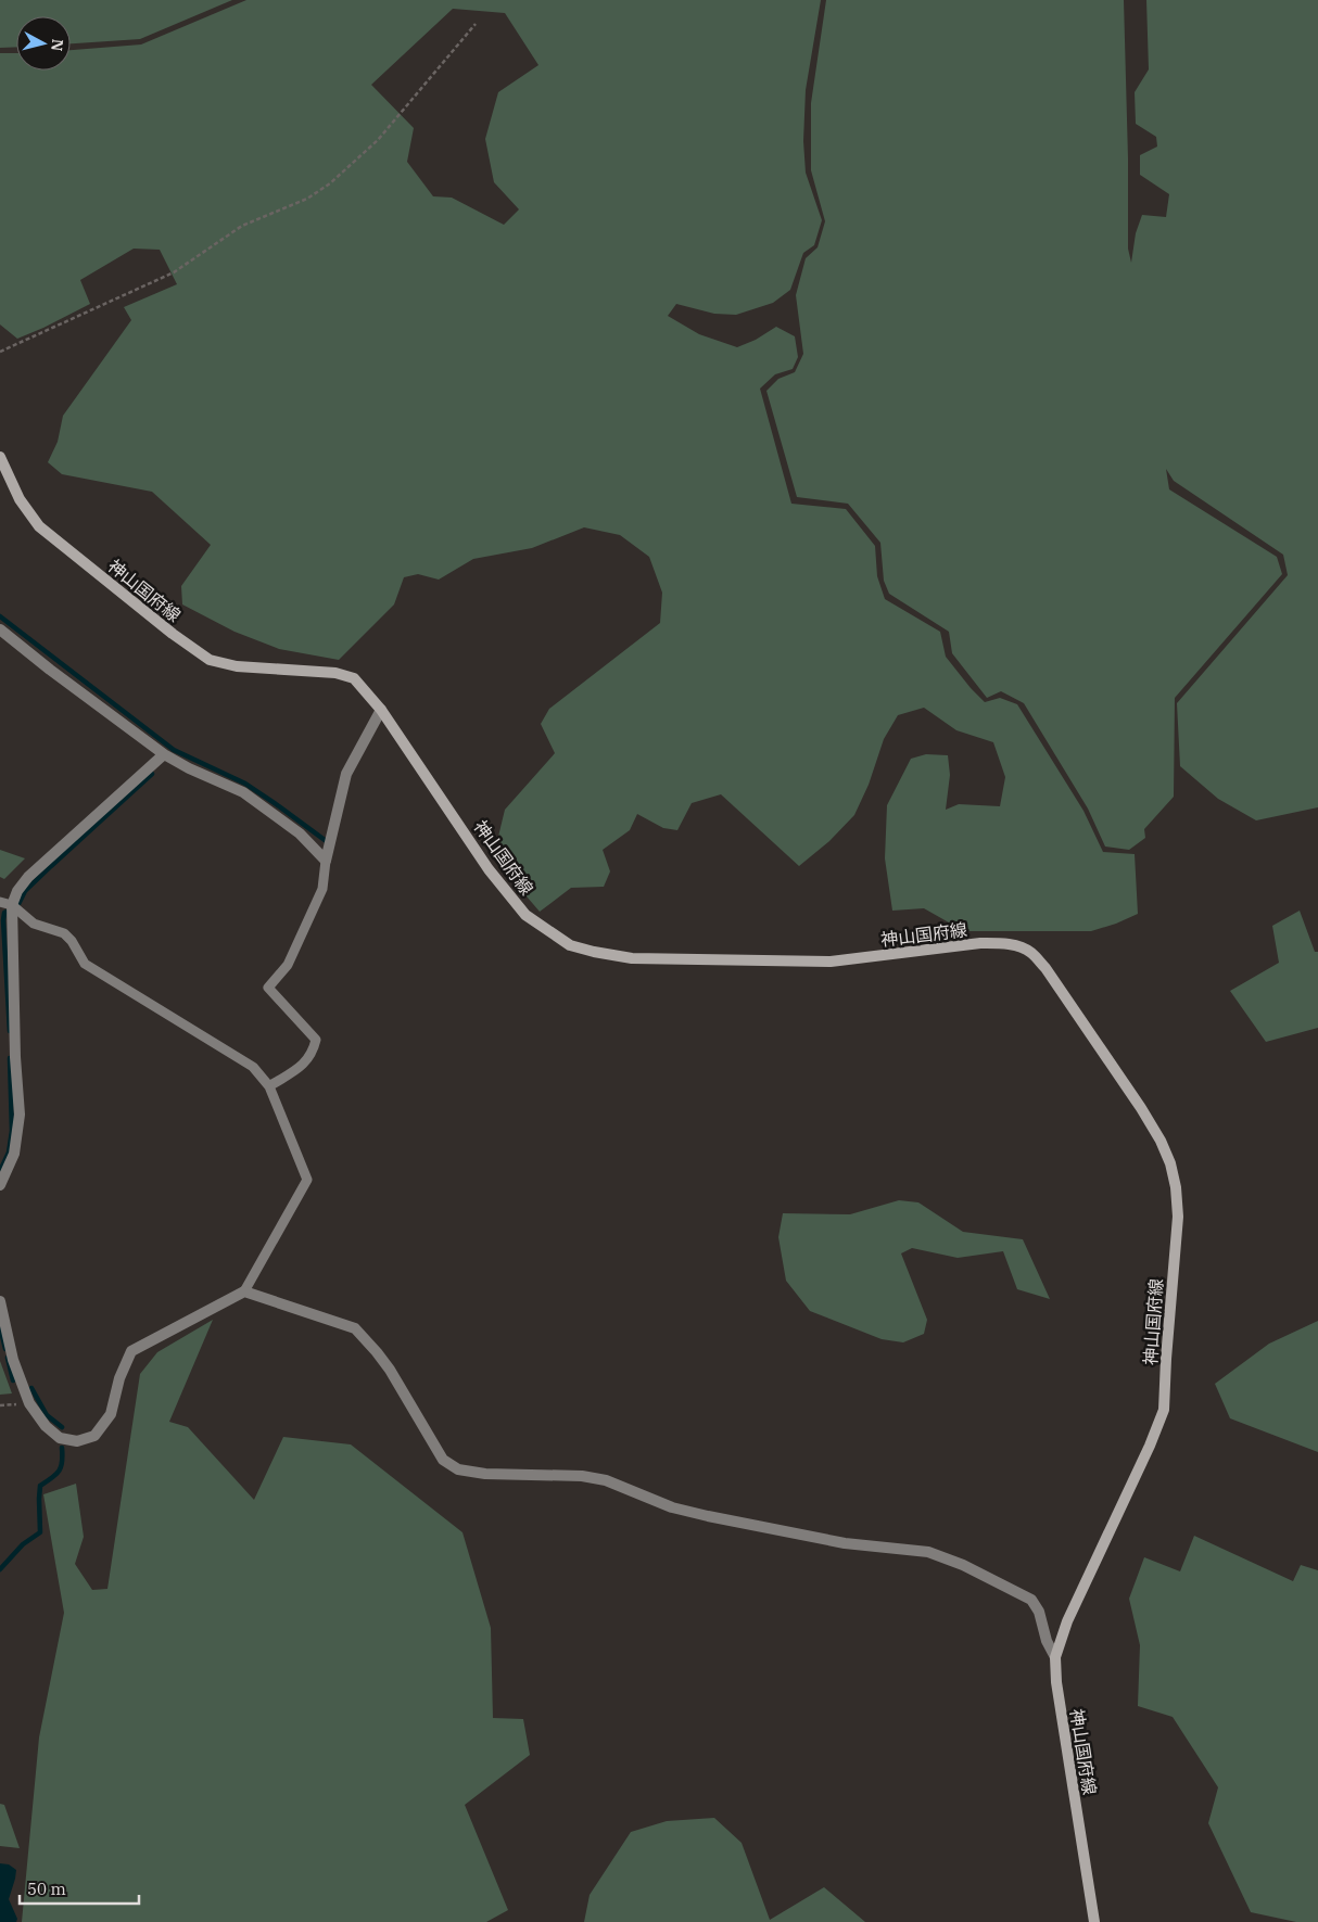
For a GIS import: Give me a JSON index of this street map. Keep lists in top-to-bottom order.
{
  "streets": {
    "main road": ["神山国府線"]
  },
  "scale_bar": "50 m",
  "north": "right"
}
